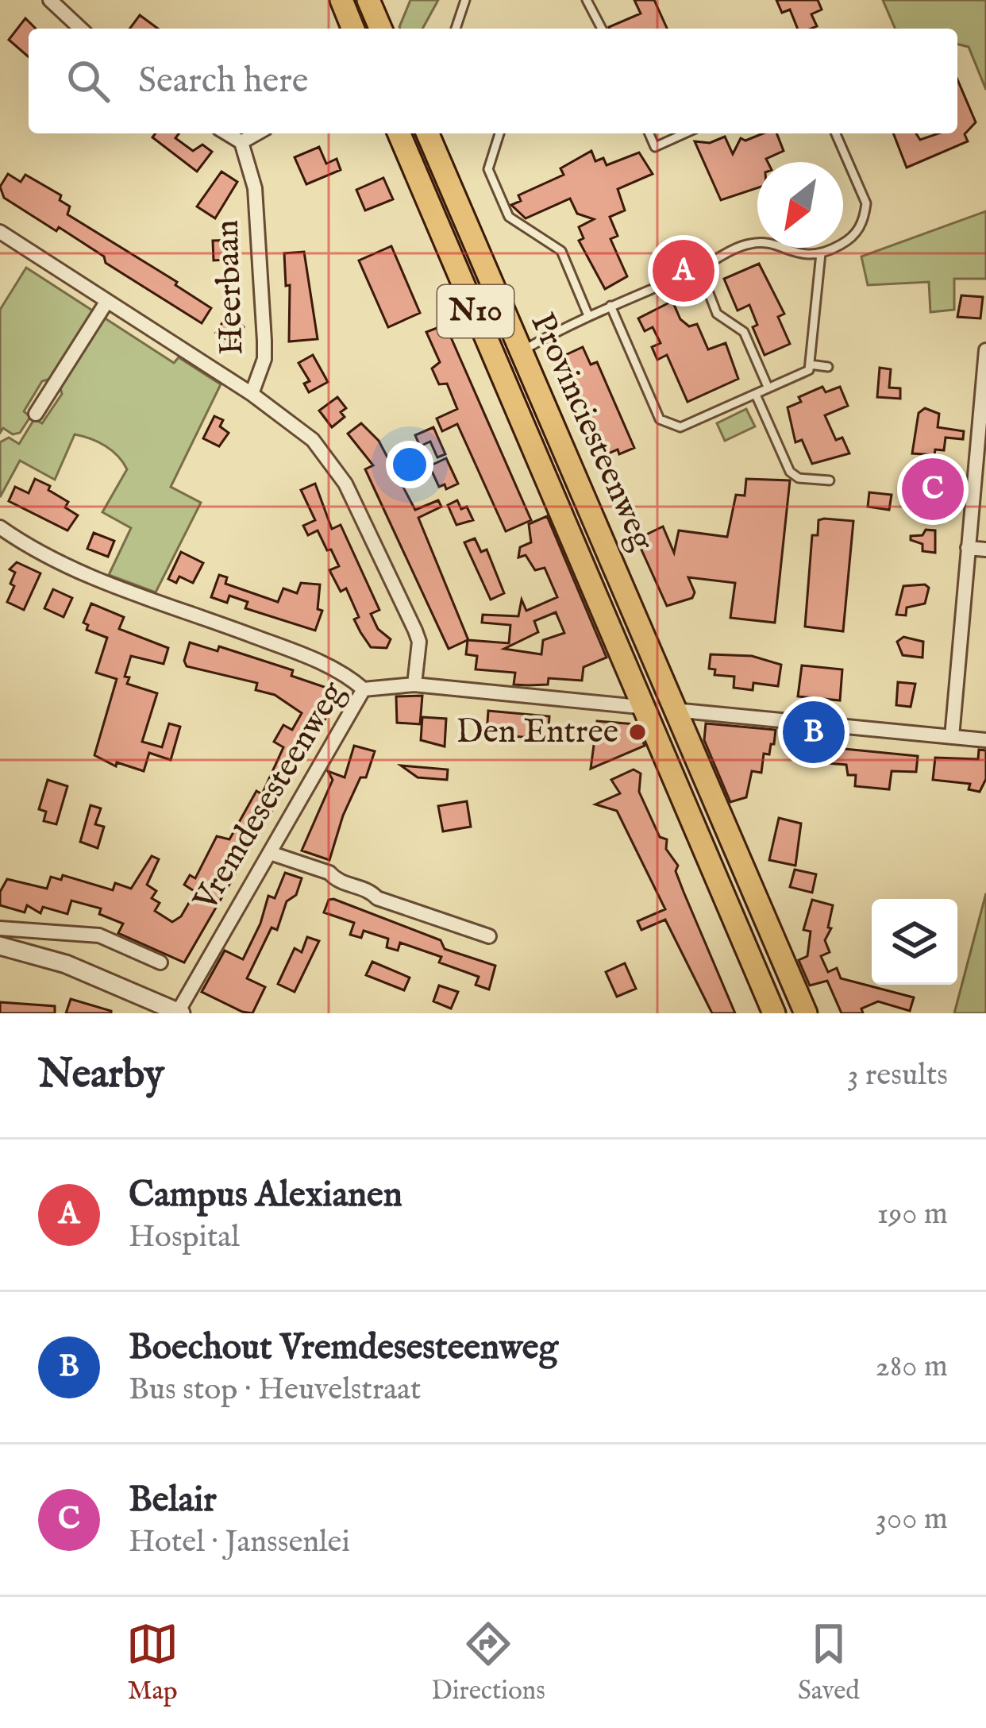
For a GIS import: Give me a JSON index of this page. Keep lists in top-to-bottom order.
{
  "streets": {
    "main road": ["N10", "Provinciesteenweg"],
    "street": ["Heerbaan", "Vremdesesteenweg"]
  },
  "crossings": [
    ["Heerbaan", "Vremdesesteenweg"],
    ["Provinciesteenweg", "Vremdesesteenweg"]
  ],
  "places": ["Den Entree"],
  "north": "bottom left",
  "page": {
    "search": "Search here",
    "pins": ["A", "C", "B"],
    "heading": ["Nearby", "3 results"],
    "list": [
      {
        "mark": "A",
        "name": "Campus Alexianen",
        "note": "Hospital",
        "value": "190 m"
      },
      {
        "mark": "B",
        "name": "Boechout Vremdesesteenweg",
        "note": "Bus stop · Heuvelstraat",
        "value": "280 m"
      },
      {
        "mark": "C",
        "name": "Belair",
        "note": "Hotel · Janssenlei",
        "value": "300 m"
      }
    ],
    "nav": ["Map", "Directions", "Saved"]
  }
}
